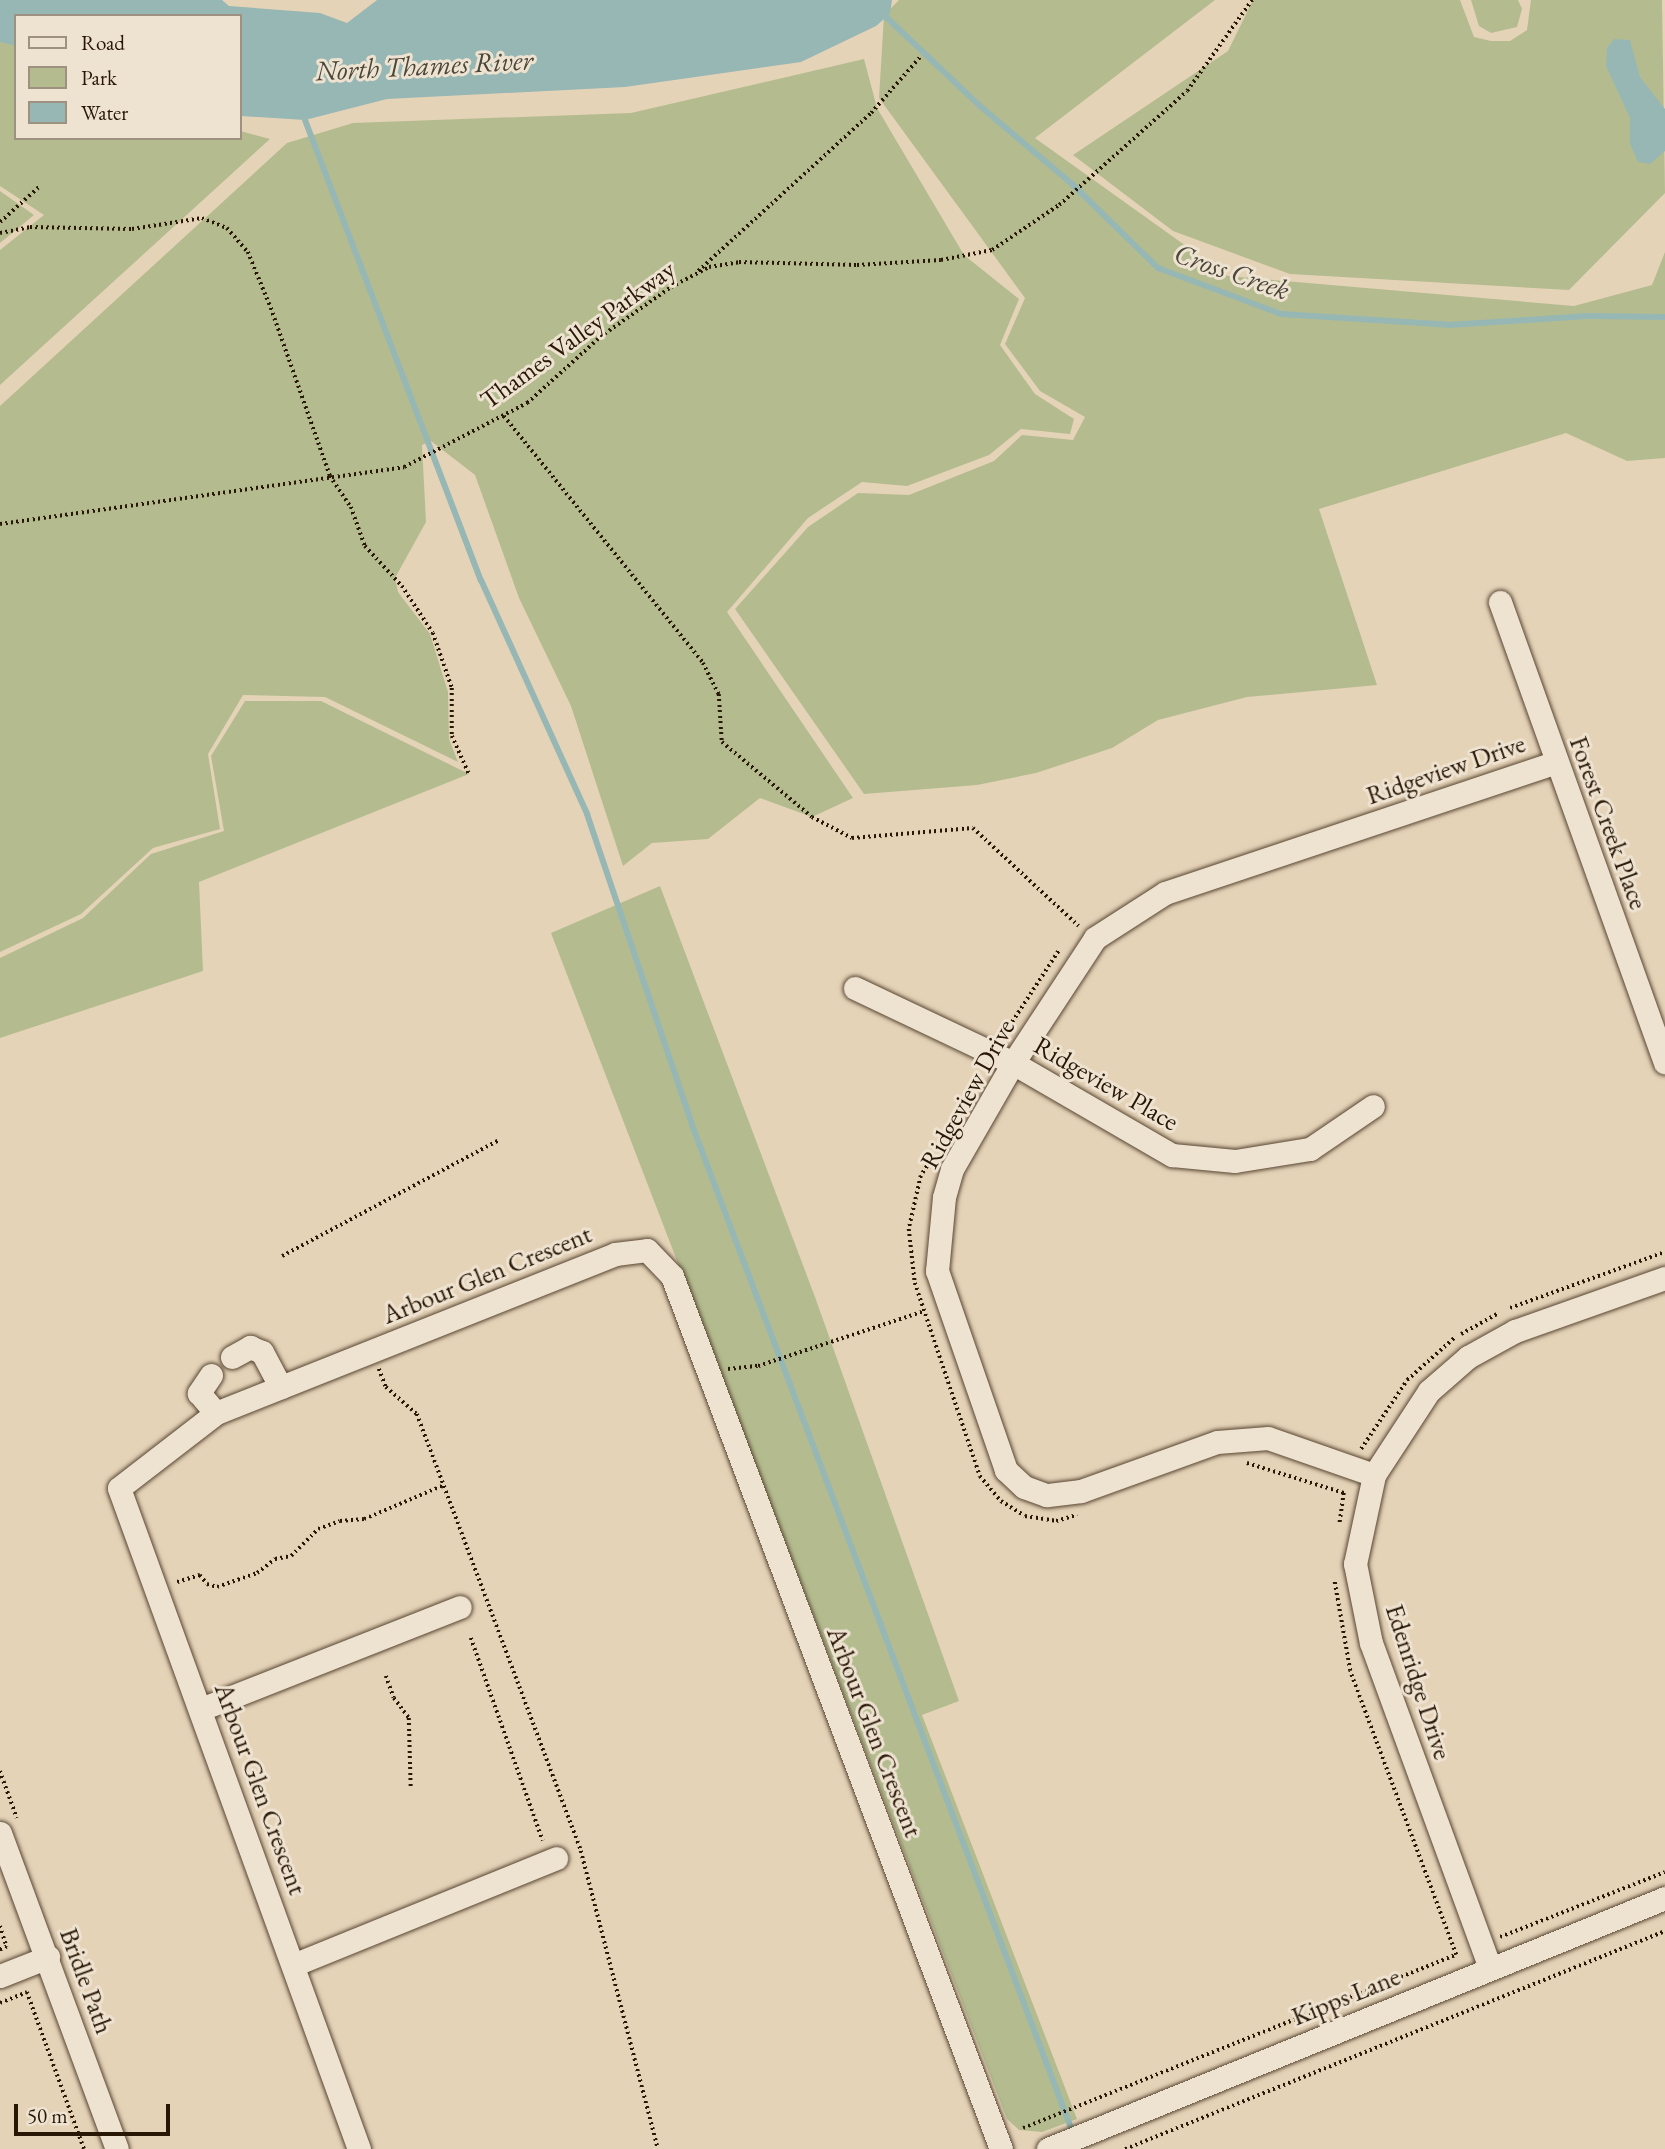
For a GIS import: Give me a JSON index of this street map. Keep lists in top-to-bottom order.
{
  "streets": {
    "street": [
      "Ridgeview Drive",
      "Forest Creek Place",
      "Ridgeview Place",
      "Arbour Glen Crescent",
      "Edenridge Drive",
      "Bridle Path",
      "Kipps Lane"
    ],
    "path": ["Thames Valley Parkway"]
  },
  "crossings": [
    ["Ridgeview Drive", "Forest Creek Place"],
    ["Ridgeview Drive", "Ridgeview Place"],
    ["Ridgeview Drive", "Edenridge Drive"],
    ["Edenridge Drive", "Kipps Lane"]
  ],
  "water": ["North Thames River", "Cross Creek"],
  "legend": ["Road", "Park", "Water"],
  "scale_bar": "50 m"
}
